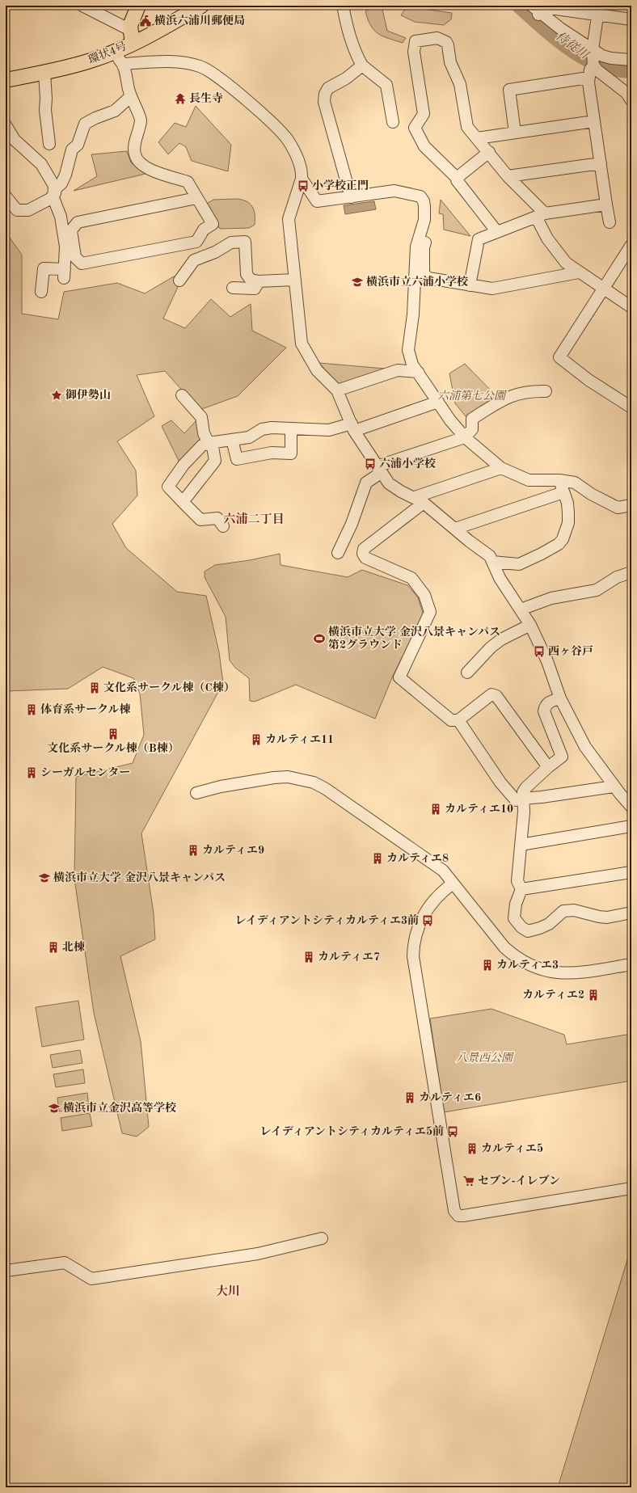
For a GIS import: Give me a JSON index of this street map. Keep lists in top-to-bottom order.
{
  "streets": {
    "main road": ["環状4号"]
  },
  "districts": ["六浦二丁目", "大川"],
  "water": ["侍従川"],
  "parks": ["六浦第七公園", "八景西公園"],
  "places": {
    "public building": ["横浜六浦川郵便局"],
    "temple": ["長生寺"],
    "bus stop": [
      "小学校正門",
      "六浦小学校",
      "西ヶ谷戸",
      "レイディアントシティカルティエ3前",
      "レイディアントシティカルティエ5前"
    ],
    "school or university": ["横浜市立六浦小学校", "横浜市立大学 金沢八景キャンパス", "横浜市立金沢高等学校"],
    "place": ["御伊勢山"],
    "sports": ["横浜市立大学 金沢八景キャンパス 第2グラウンド"],
    "building": [
      "文化系サークル棟（C棟）",
      "体育系サークル棟",
      "文化系サークル棟（B棟）",
      "カルティエ11",
      "シーガルセンター",
      "カルティエ10",
      "カルティエ9",
      "カルティエ8",
      "北棟",
      "カルティエ7",
      "カルティエ3",
      "カルティエ2",
      "カルティエ6",
      "カルティエ5"
    ],
    "supermarket": ["セブン-イレブン"]
  }
}
